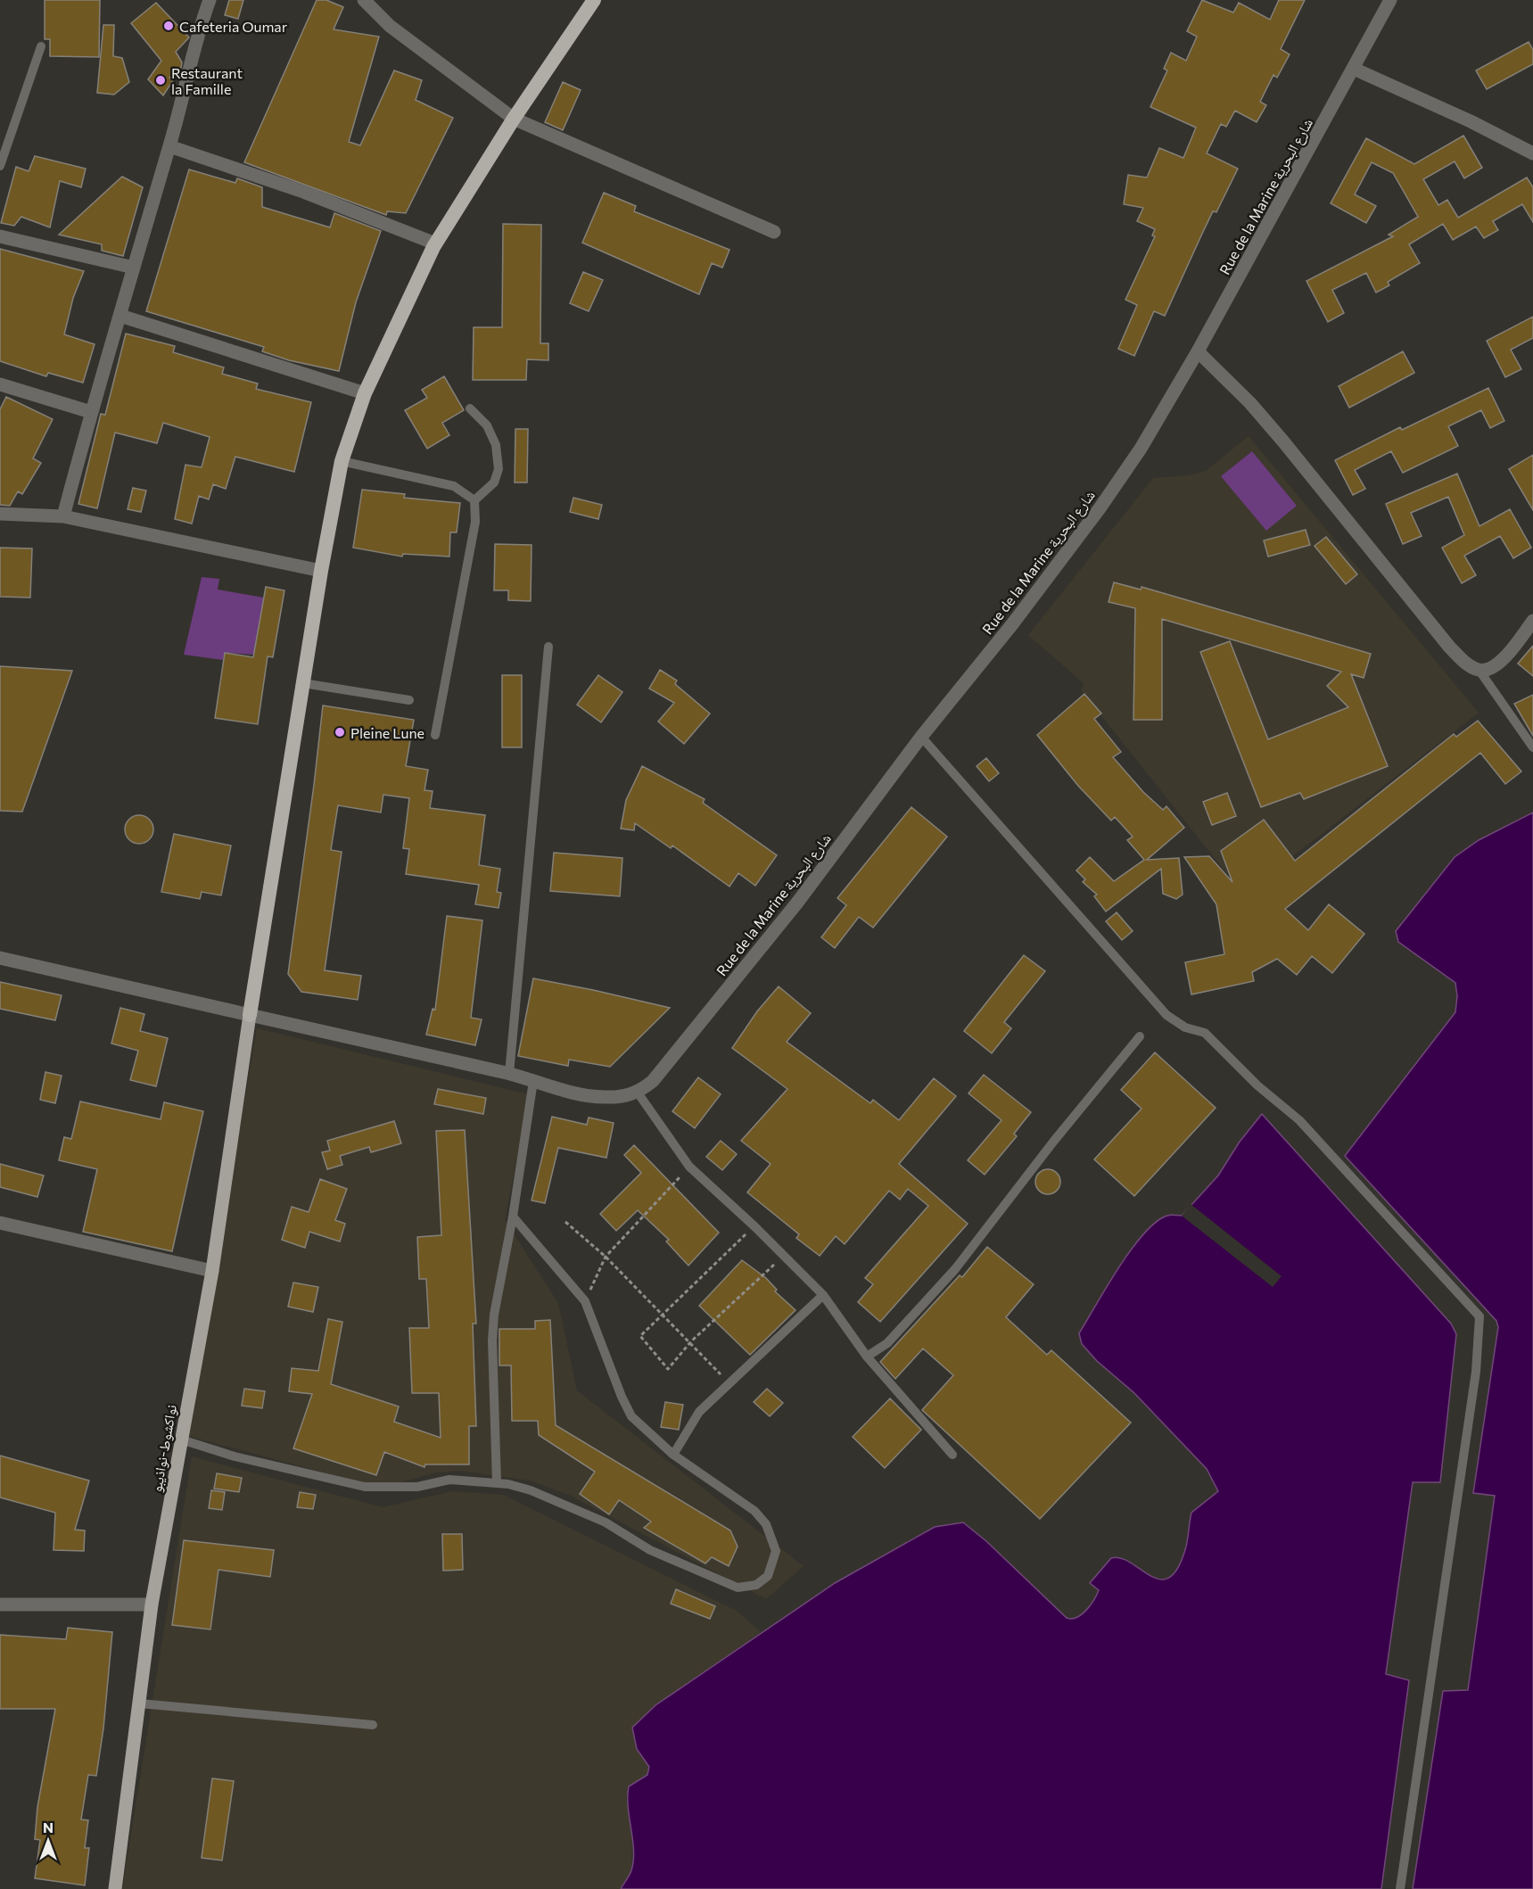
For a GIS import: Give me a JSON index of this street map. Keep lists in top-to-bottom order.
{
  "streets": {
    "main road": ["نواكشوط-نواذيبو"],
    "street": ["Rue de la Marine شارع البحرية"]
  },
  "places": ["Cafeteria Oumar", "Restaurant la Famille", "Pleine Lune"],
  "north": "top"
}
